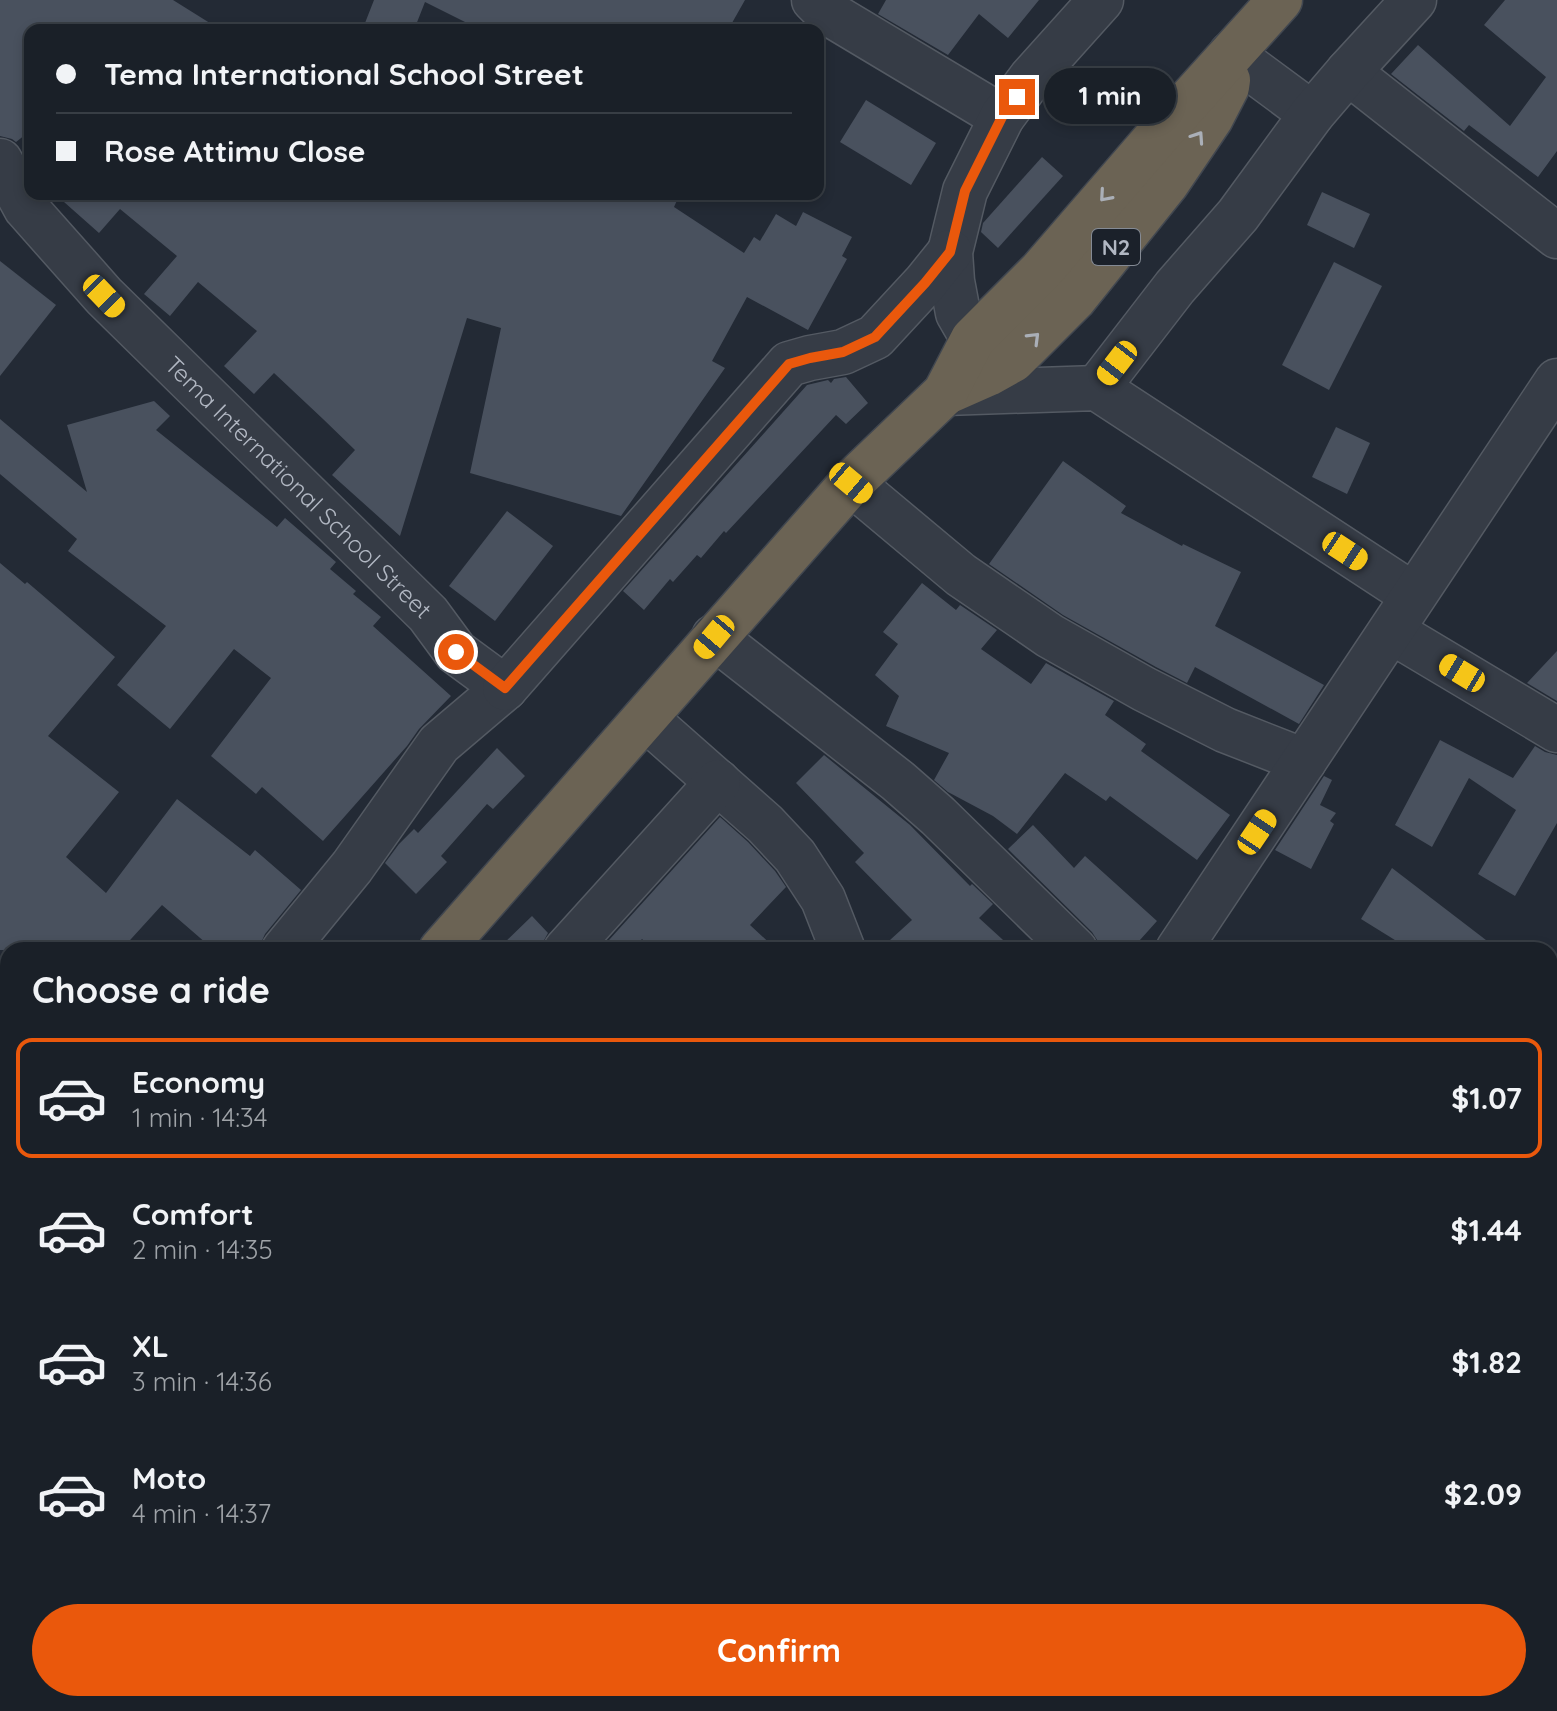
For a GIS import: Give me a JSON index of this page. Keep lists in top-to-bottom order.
{
  "streets": {
    "highway": ["N2"],
    "street": ["Tema International School Street"]
  },
  "page": {
    "banner": ["Tema International School Street", "Rose Attimu Close"],
    "bubble": "1 min",
    "heading": "Choose a ride",
    "list": [
      {
        "name": "Economy",
        "note": "1 min · 14:34",
        "value": "$1.07"
      },
      {
        "name": "Comfort",
        "note": "2 min · 14:35",
        "value": "$1.44"
      },
      {
        "name": "XL",
        "note": "3 min · 14:36",
        "value": "$1.82"
      },
      {
        "name": "Moto",
        "note": "4 min · 14:37",
        "value": "$2.09"
      }
    ],
    "buttons": "Confirm"
  }
}
